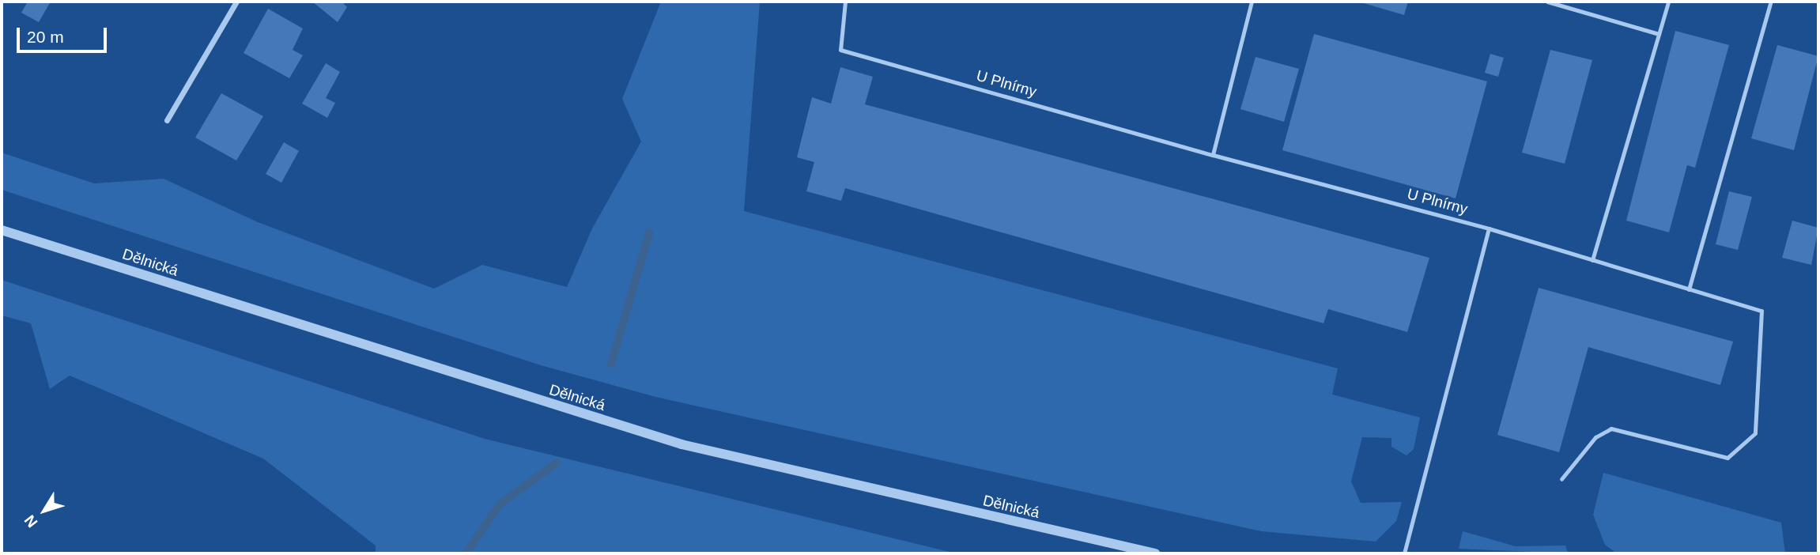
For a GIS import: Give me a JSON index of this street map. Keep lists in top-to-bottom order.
{
  "streets": {
    "street": ["Dělnická"],
    "lane": ["U Plnírny"]
  },
  "scale_bar": "20 m",
  "north": "bottom left"
}
